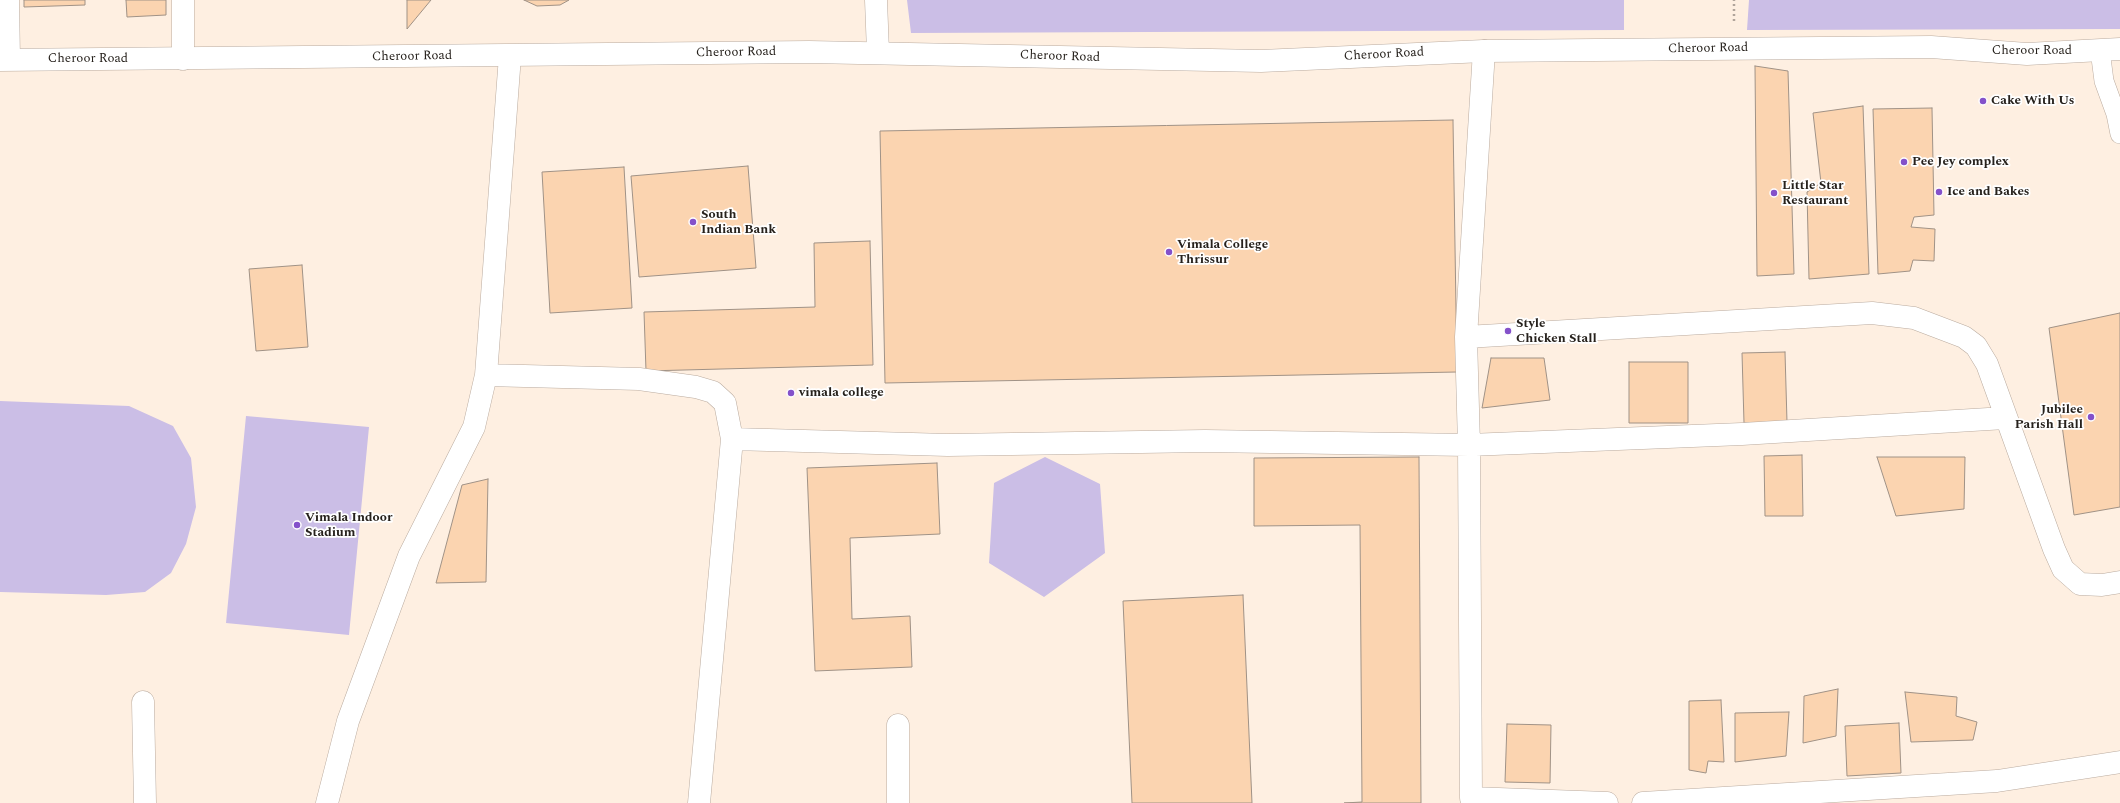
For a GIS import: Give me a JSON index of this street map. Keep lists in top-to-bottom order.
{
  "streets": {
    "street": ["Cheroor Road"]
  },
  "places": [
    "Cake With Us",
    "Pee Jey complex",
    "Ice and Bakes",
    "Little Star Restaurant",
    "South Indian Bank",
    "Vimala College Thrissur",
    "Style Chicken Stall",
    "vimala college",
    "Jubilee Parish Hall",
    "Vimala Indoor Stadium"
  ]
}
